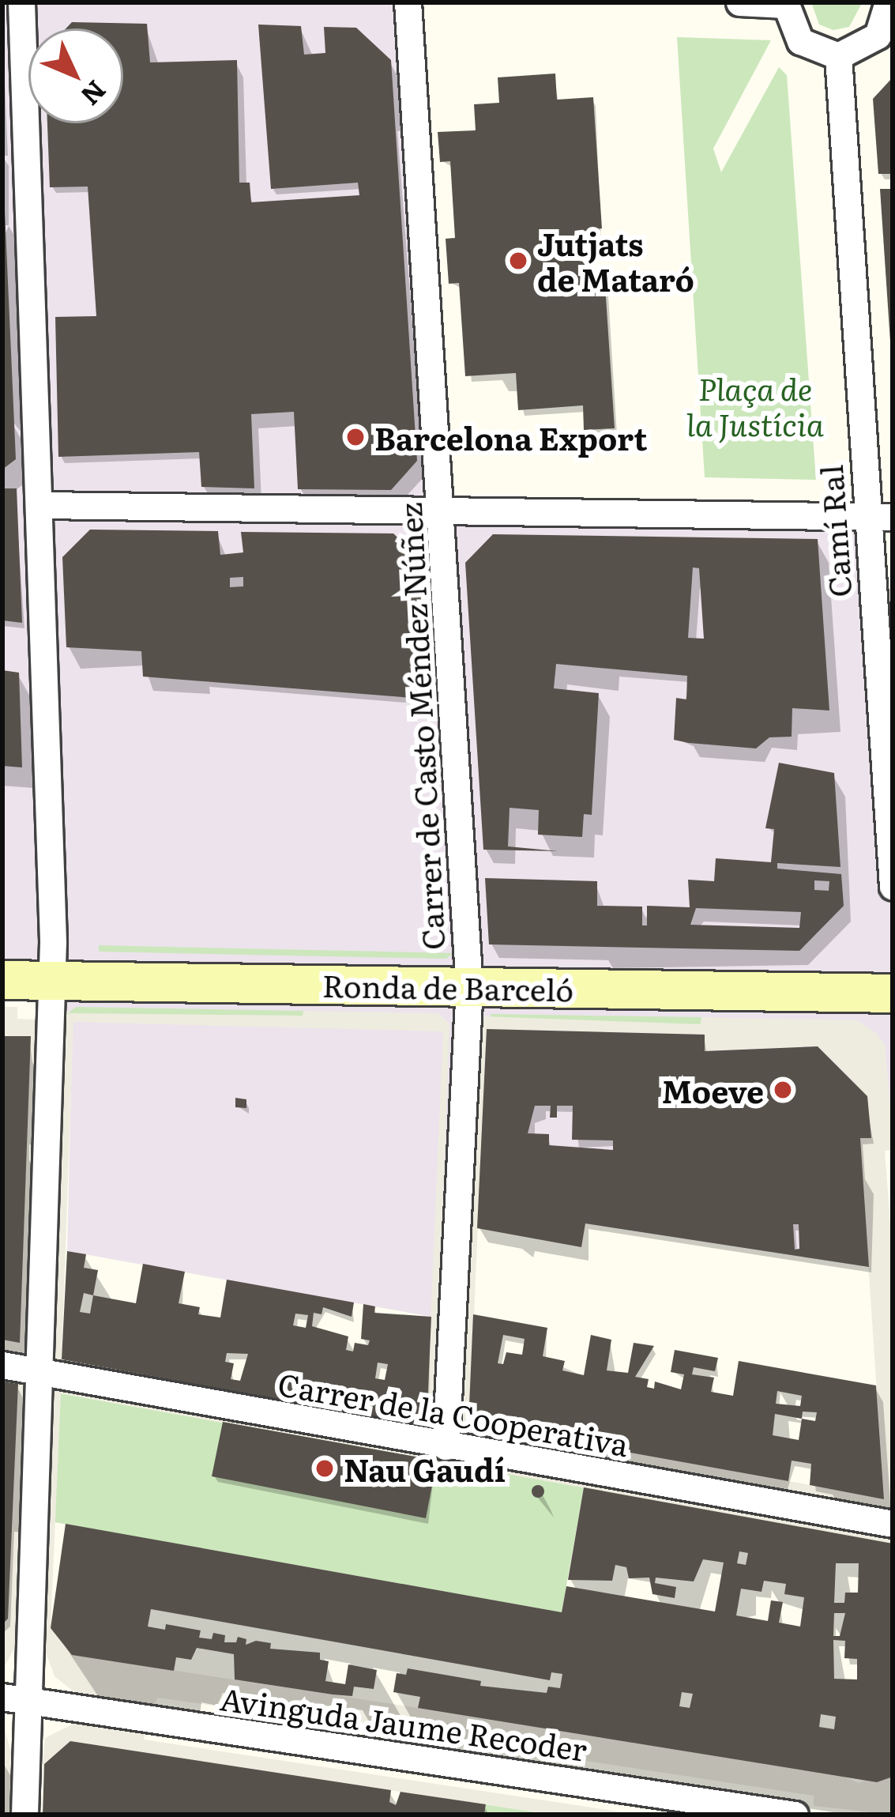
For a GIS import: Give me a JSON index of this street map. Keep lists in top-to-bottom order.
{
  "streets": {
    "street": [
      "Camí Ral",
      "Carrer de Casto Méndez Núñez",
      "Ronda de Barceló",
      "Carrer de la Cooperativa",
      "Avinguda Jaume Recoder"
    ]
  },
  "crossings": [
    ["Carrer de Casto Méndez Núñez", "Ronda de Barceló"],
    ["Carrer de Casto Méndez Núñez", "Carrer de la Cooperativa"]
  ],
  "parks": ["Plaça de la Justícia"],
  "places": [
    "Jutjats de Mataró",
    "Barcelona Export",
    "Moeve",
    "Nau Gaudí"
  ],
  "north": "bottom right"
}
